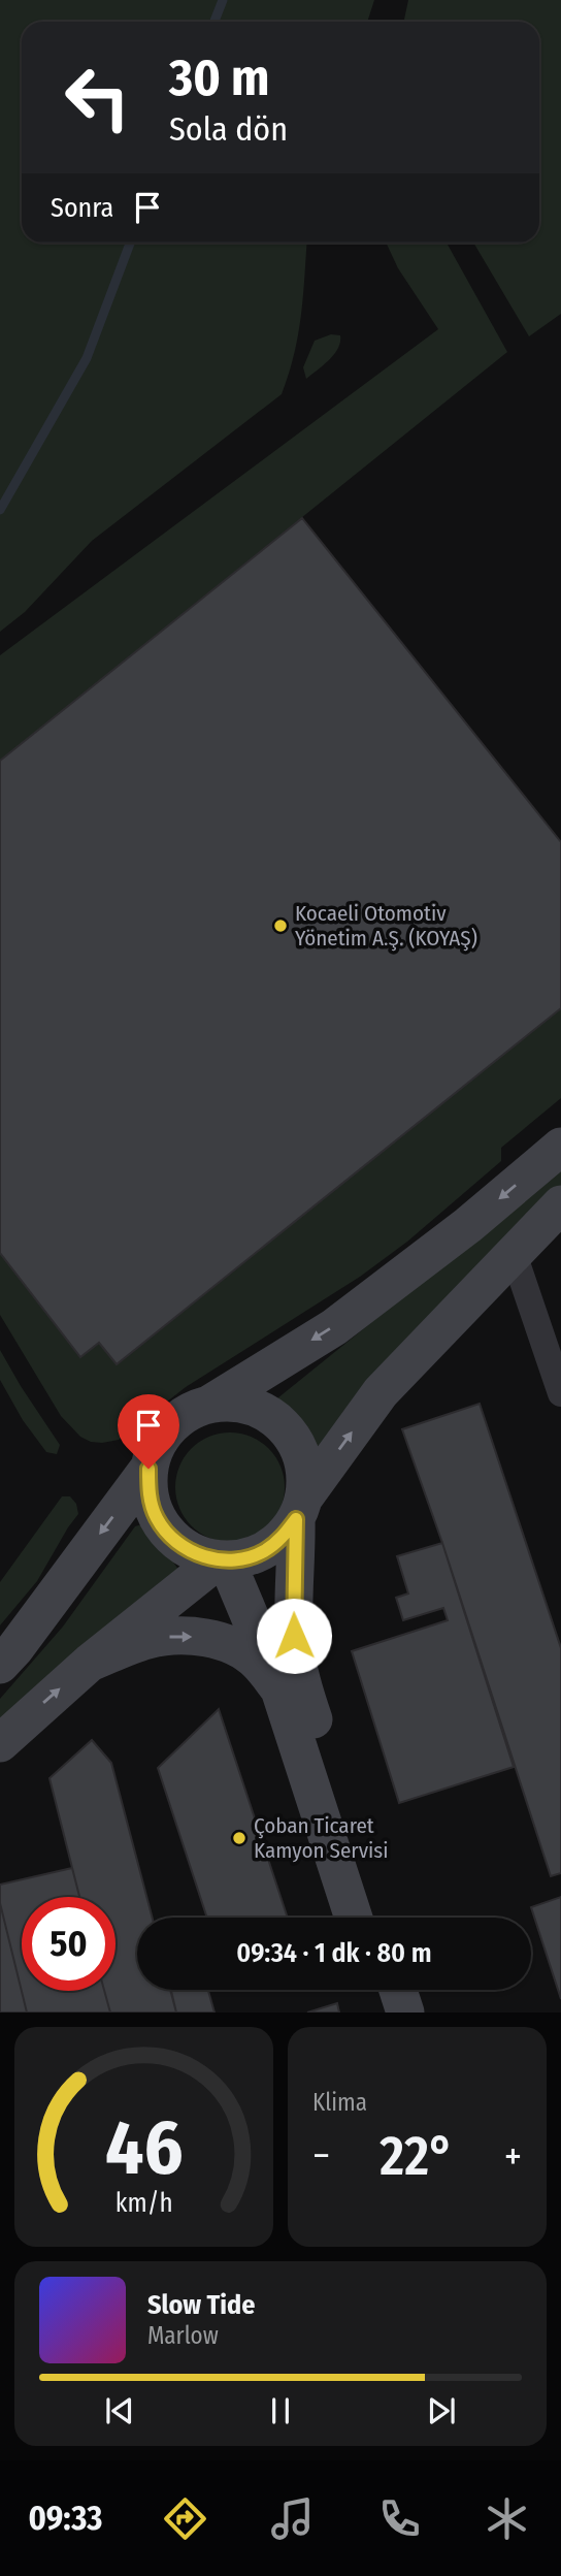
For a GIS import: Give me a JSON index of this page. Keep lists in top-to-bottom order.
{
  "places": ["Kocaeli Otomotiv Yönetim A.Ş. (KOYAŞ)", "Çoban Ticaret Kamyon Servisi"],
  "page": {
    "turn": ["30 m", "Sola dön"],
    "then": "Sonra",
    "limit": "50",
    "trip": "09:34 · 1 dk · 80 m",
    "tile": "Klima",
    "heat": ["−", "22°", "+"],
    "song": ["Slow Tide", "Marlow"],
    "tabs": "09:33",
    "gauge": ["46", "km/h"]
  }
}
